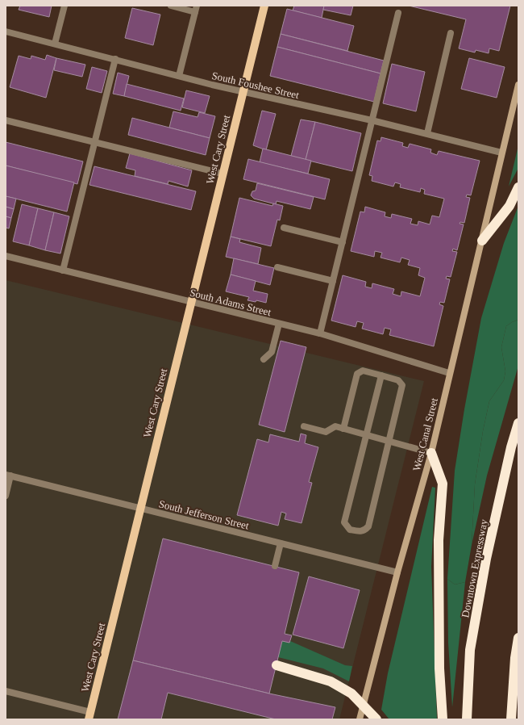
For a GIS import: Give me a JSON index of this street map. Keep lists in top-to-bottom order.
{
  "streets": {
    "highway": ["Downtown Expressway"],
    "main road": ["West Cary Street", "West Canal Street"],
    "street": ["South Foushee Street", "South Adams Street", "South Jefferson Street"]
  },
  "crossings": [
    ["South Foushee Street", "West Cary Street"],
    ["South Foushee Street", "West Canal Street"],
    ["West Cary Street", "South Adams Street"],
    ["West Cary Street", "South Jefferson Street"],
    ["South Adams Street", "West Canal Street"],
    ["West Canal Street", "South Jefferson Street"]
  ]
}
